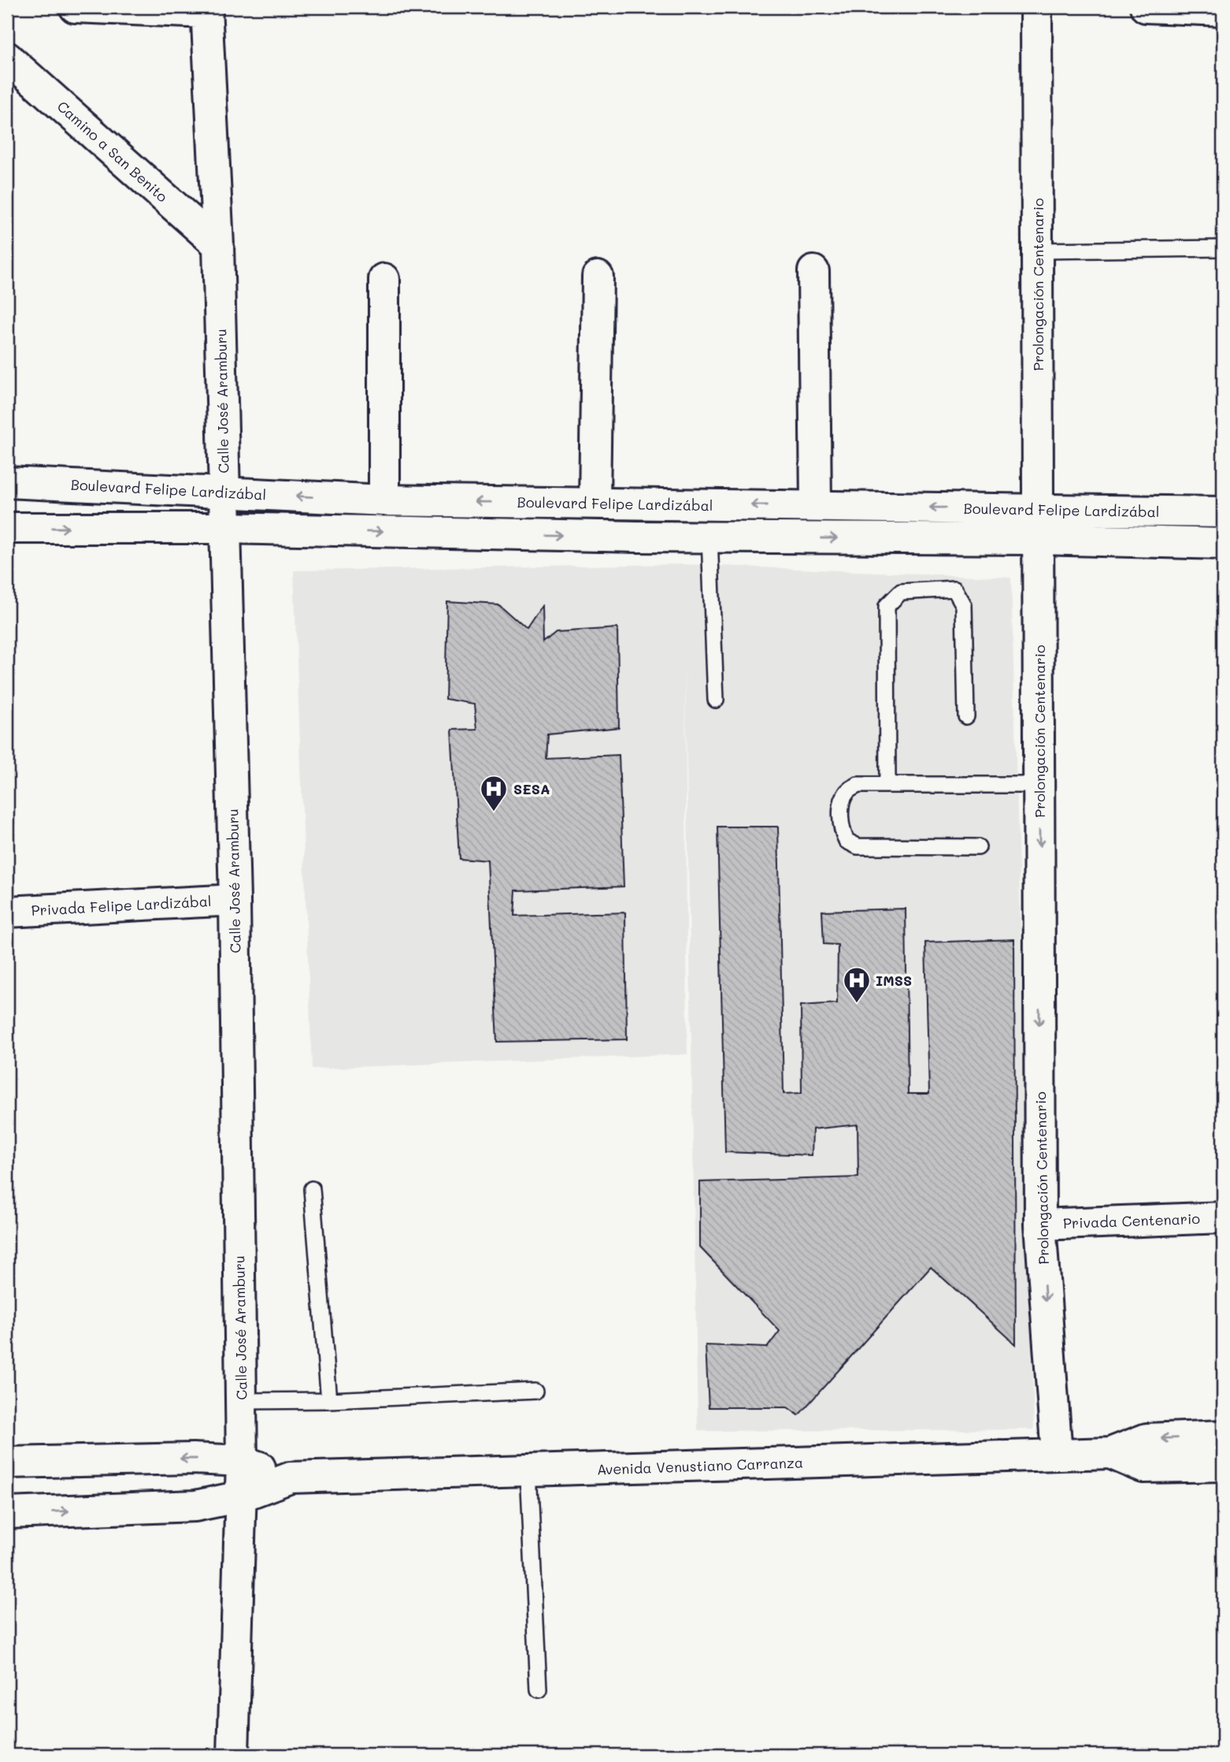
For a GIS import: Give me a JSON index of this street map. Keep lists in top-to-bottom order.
{
  "streets": {
    "street": [
      "Camino a San Benito",
      "Prolongación Centenario",
      "Calle José Aramburu",
      "Boulevard Felipe Lardizábal",
      "Privada Felipe Lardizábal",
      "Privada Centenario",
      "Avenida Venustiano Carranza"
    ]
  },
  "crossings": [
    ["Camino a San Benito", "Calle José Aramburu"],
    ["Prolongación Centenario", "Boulevard Felipe Lardizábal"],
    ["Prolongación Centenario", "Privada Centenario"],
    ["Prolongación Centenario", "Avenida Venustiano Carranza"],
    ["Calle José Aramburu", "Boulevard Felipe Lardizábal"],
    ["Calle José Aramburu", "Privada Felipe Lardizábal"],
    ["Calle José Aramburu", "Avenida Venustiano Carranza"]
  ],
  "one_way": ["Prolongación Centenario"],
  "places": {
    "hospital": ["SESA", "IMSS"]
  }
}
